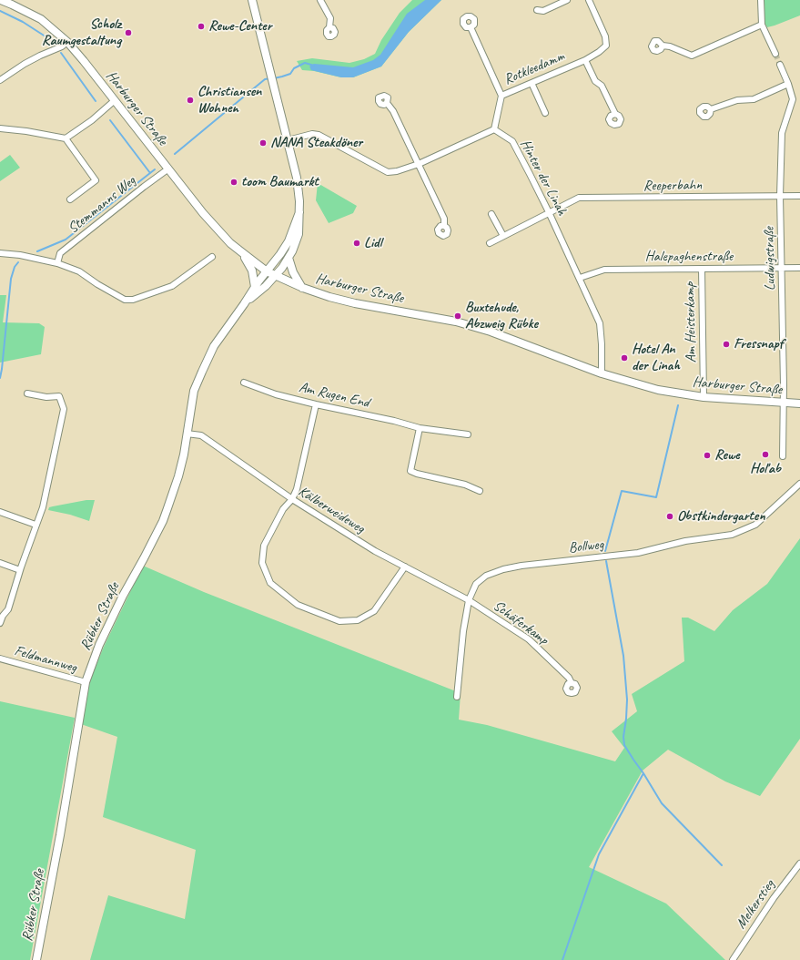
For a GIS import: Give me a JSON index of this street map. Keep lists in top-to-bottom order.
{
  "streets": {
    "street": [
      "Rotkleedamm",
      "Harburger Straße",
      "Hinter der Linah",
      "Reeperbahn",
      "Stemmanns Weg",
      "Halepaghenstraße",
      "Ludwigstraße",
      "Am Heisterkamp",
      "Am Rugen End",
      "Kälberweideweg",
      "Bollweg",
      "Rübker Straße",
      "Schäferkamp",
      "Feldmannweg",
      "Melkerstieg"
    ]
  },
  "crossings": [
    ["Rotkleedamm", "Hinter der Linah"],
    ["Harburger Straße", "Hinter der Linah"],
    ["Harburger Straße", "Stemmanns Weg"],
    ["Harburger Straße", "Ludwigstraße"],
    ["Harburger Straße", "Am Heisterkamp"],
    ["Harburger Straße", "Rübker Straße"],
    ["Hinter der Linah", "Reeperbahn"],
    ["Hinter der Linah", "Halepaghenstraße"],
    ["Reeperbahn", "Ludwigstraße"],
    ["Halepaghenstraße", "Ludwigstraße"],
    ["Halepaghenstraße", "Am Heisterkamp"],
    ["Kälberweideweg", "Bollweg"],
    ["Kälberweideweg", "Rübker Straße"],
    ["Kälberweideweg", "Schäferkamp"],
    ["Bollweg", "Schäferkamp"],
    ["Rübker Straße", "Feldmannweg"]
  ],
  "places": [
    "Rewe-Center",
    "Scholz Raumgestaltung",
    "Christiansen Wohnen",
    "NANA Steakdöner",
    "toom Baumarkt",
    "Lidl",
    "Buxtehude, Abzweig Rübke",
    "Fressnapf",
    "Hotel An der Linah",
    "Hol'ab",
    "Rewe",
    "Obstkindergarten"
  ]
}
